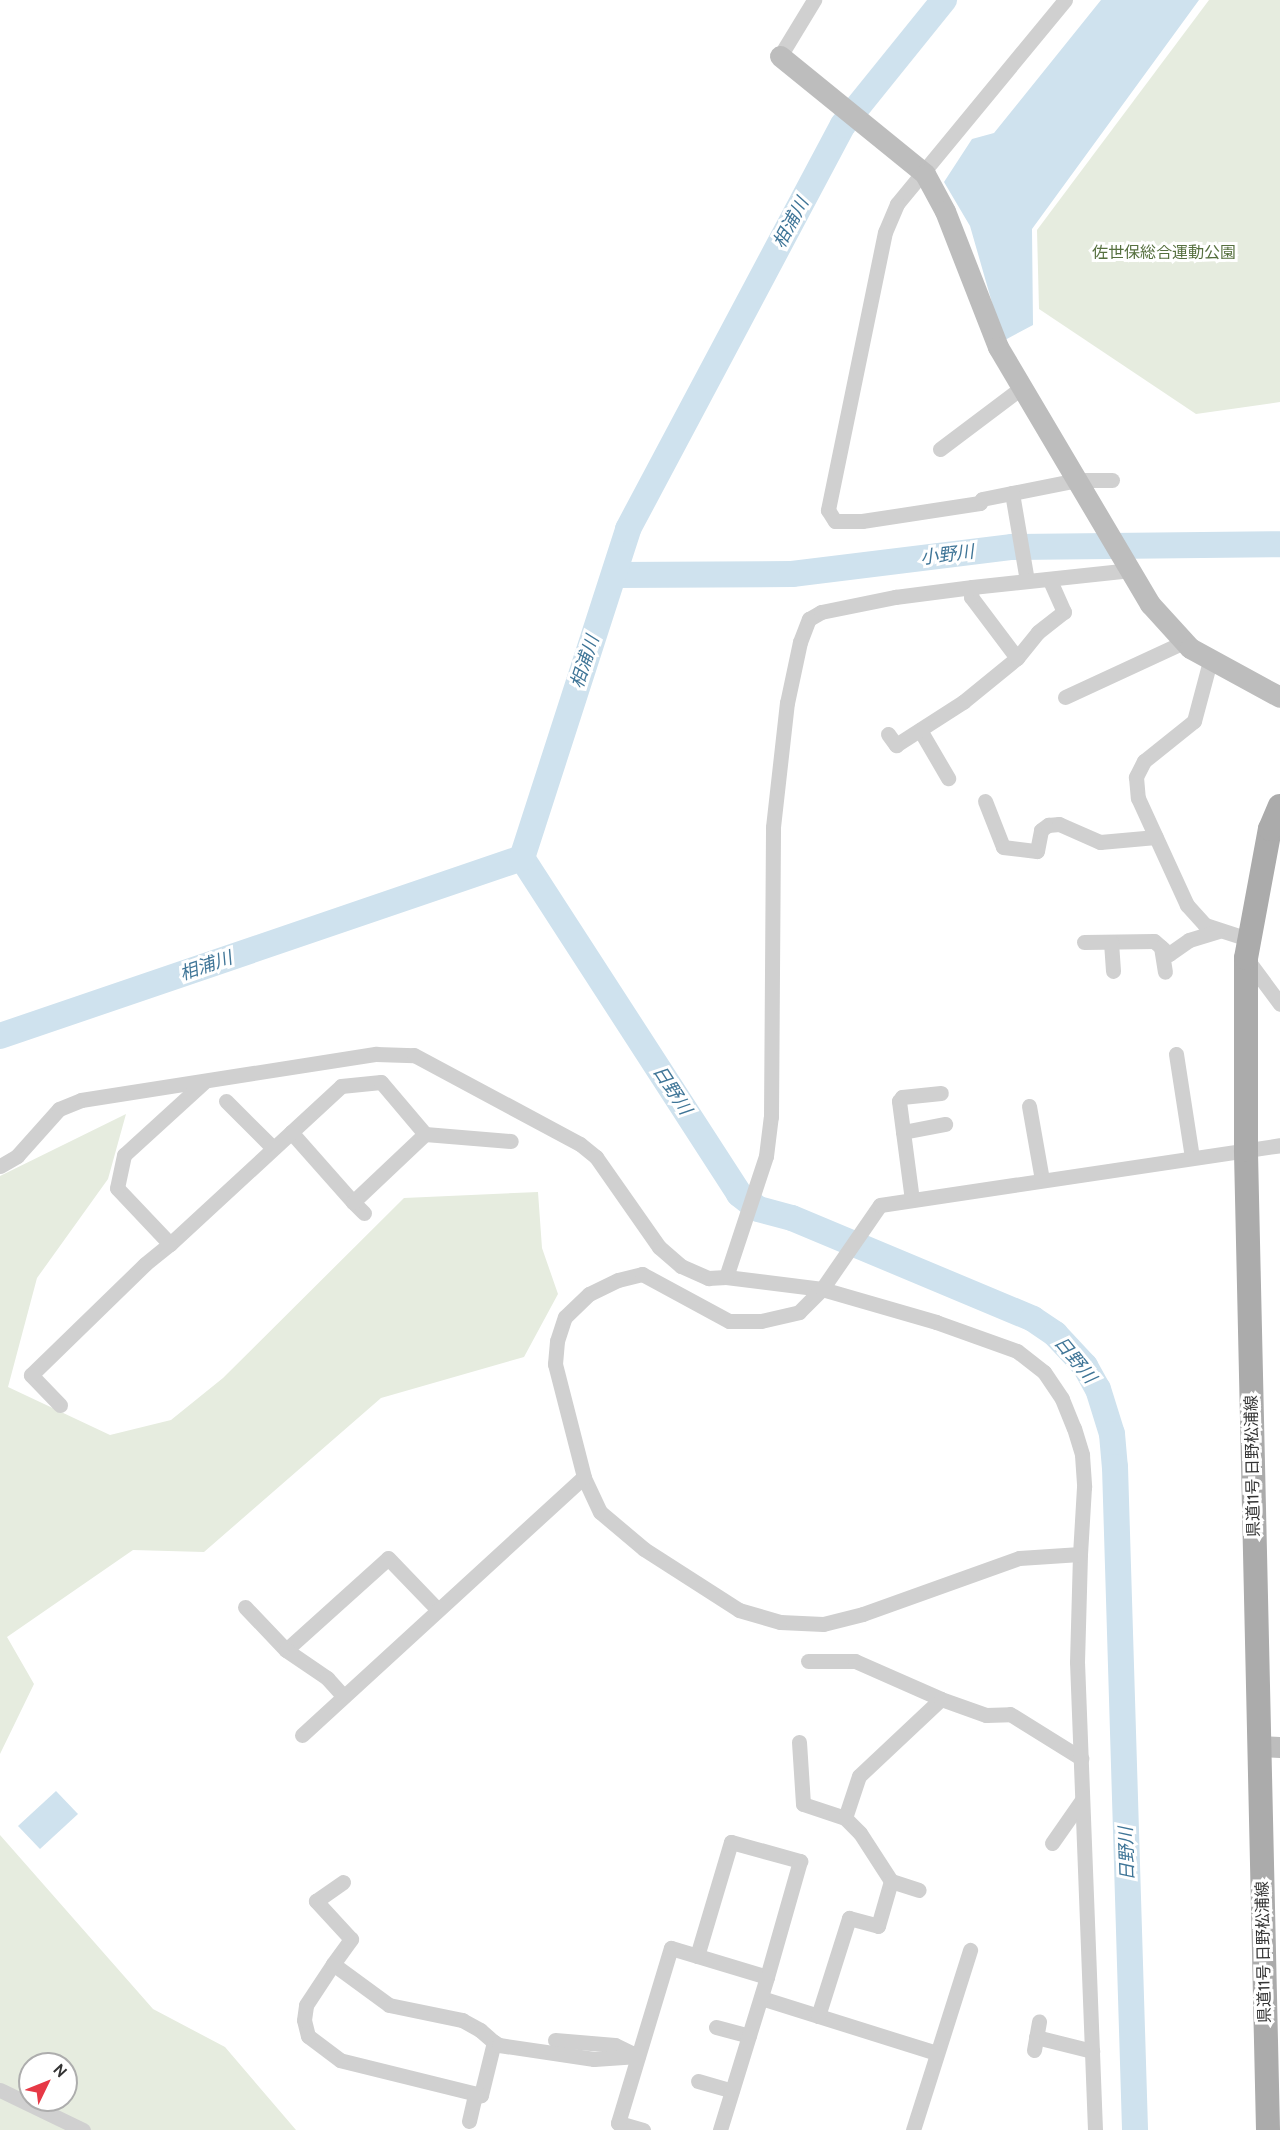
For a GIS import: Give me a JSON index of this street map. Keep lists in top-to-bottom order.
{
  "streets": {
    "main road": ["県道11号 日野松浦線"]
  },
  "water": ["相浦川", "小野川", "日野川"],
  "parks": ["佐世保総合運動公園"],
  "north": "top right"
}
